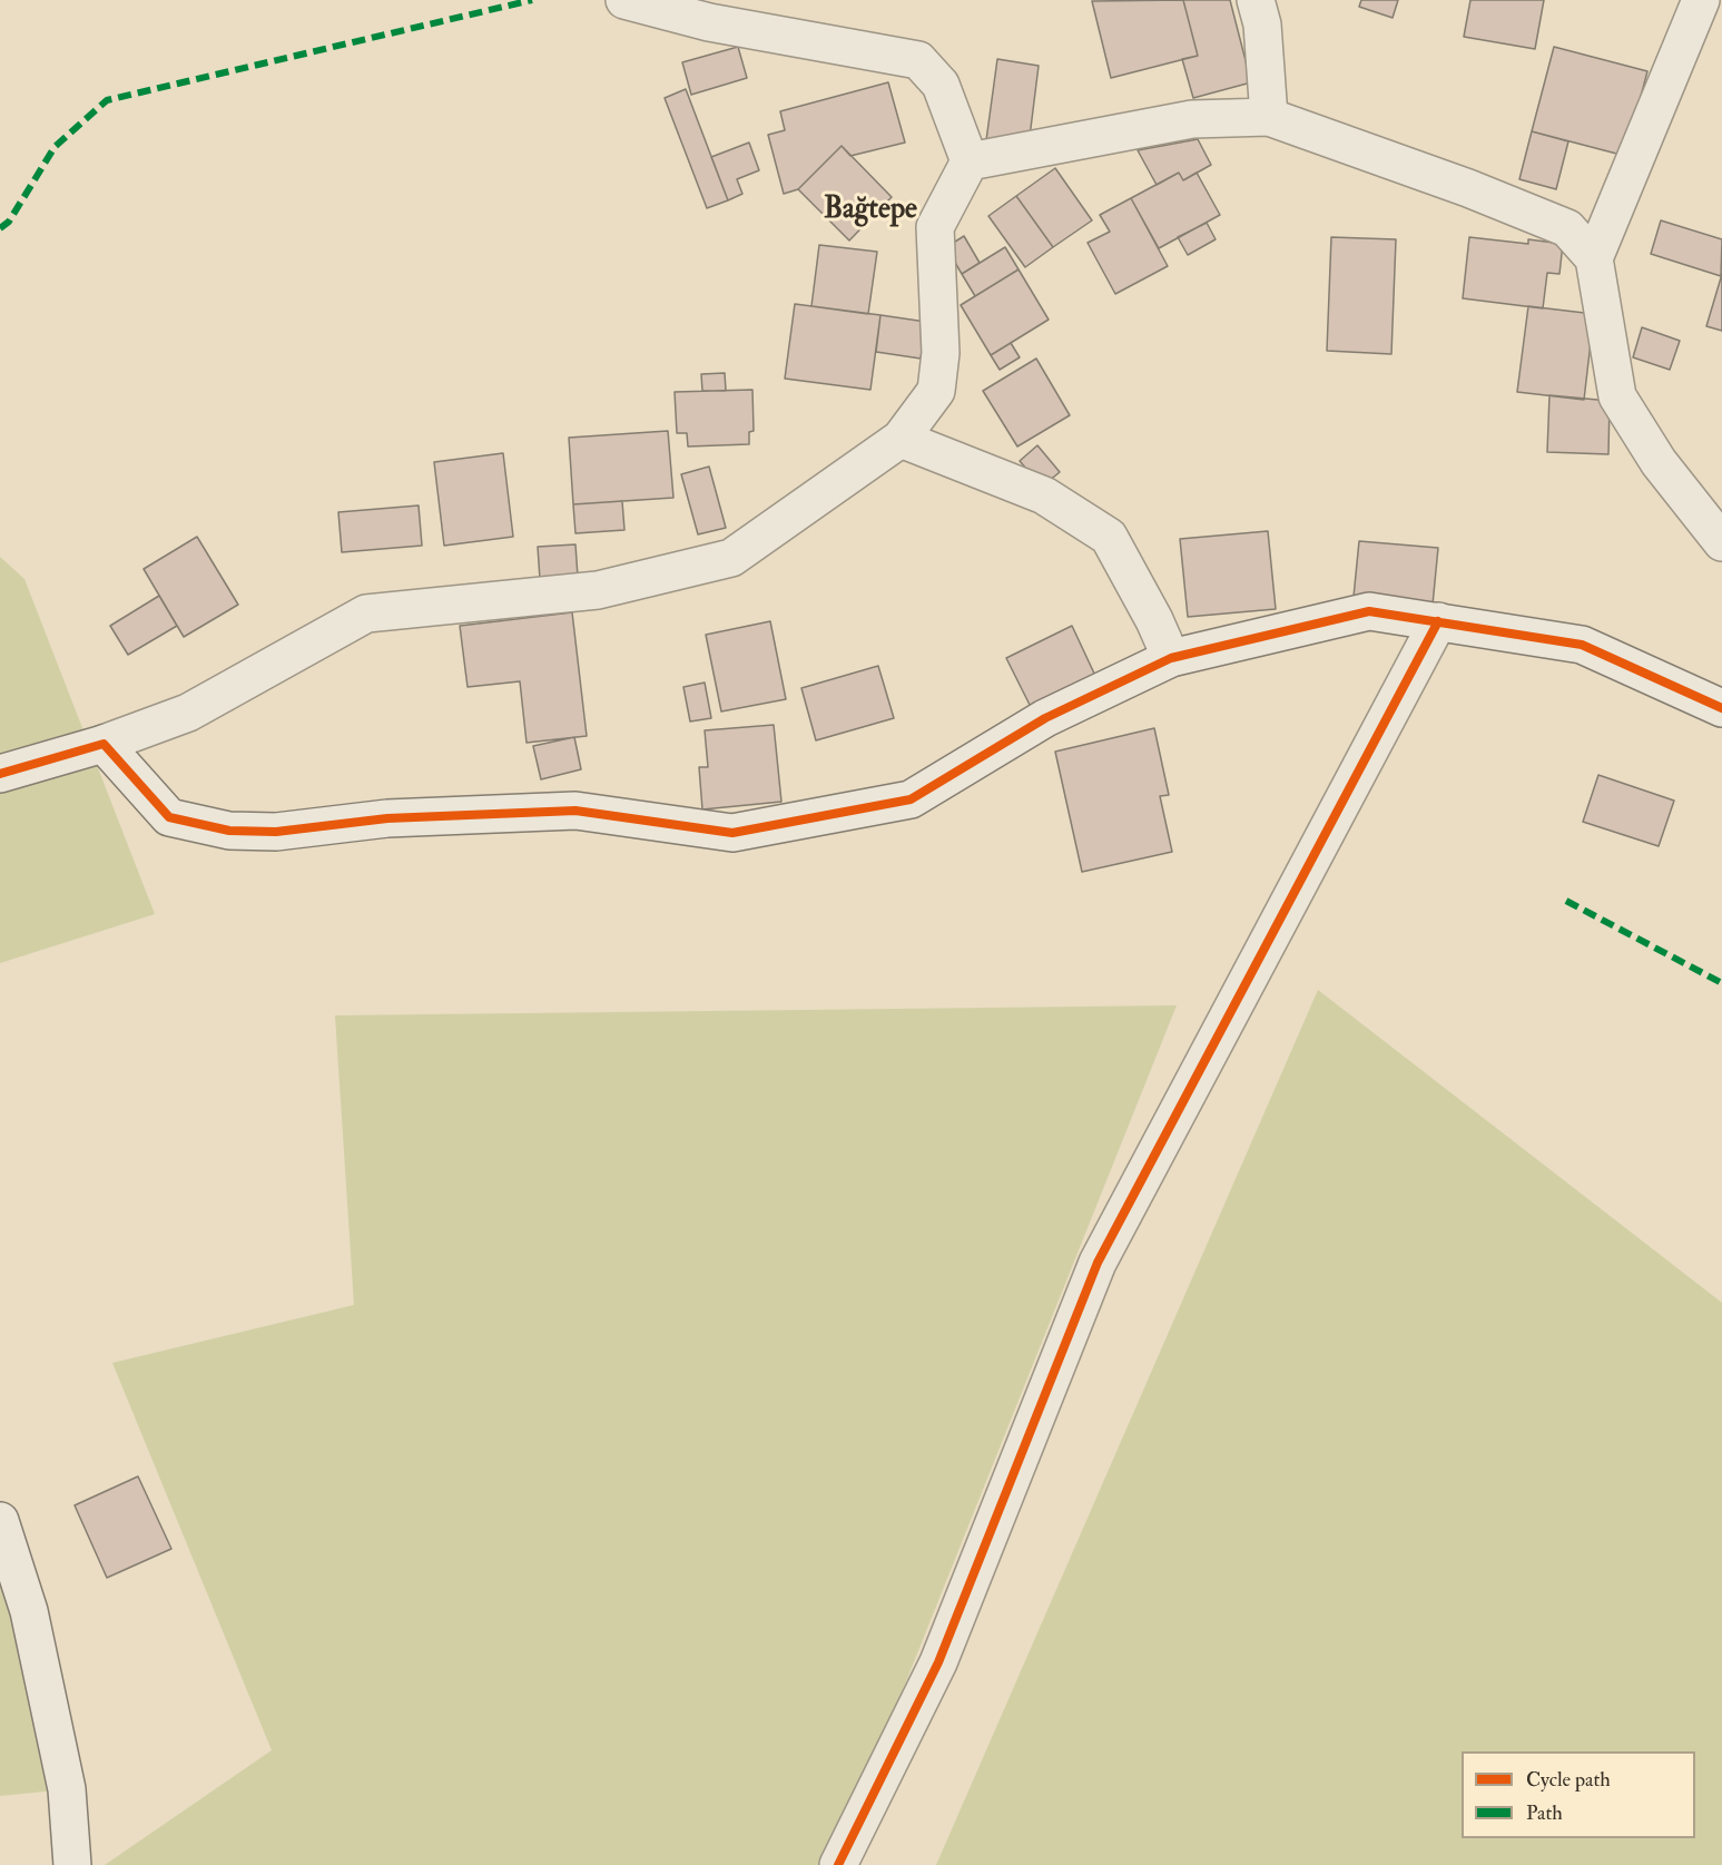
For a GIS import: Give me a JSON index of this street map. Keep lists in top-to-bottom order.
{
  "districts": ["Bağtepe"],
  "legend": ["Cycle path", "Path"]
}
